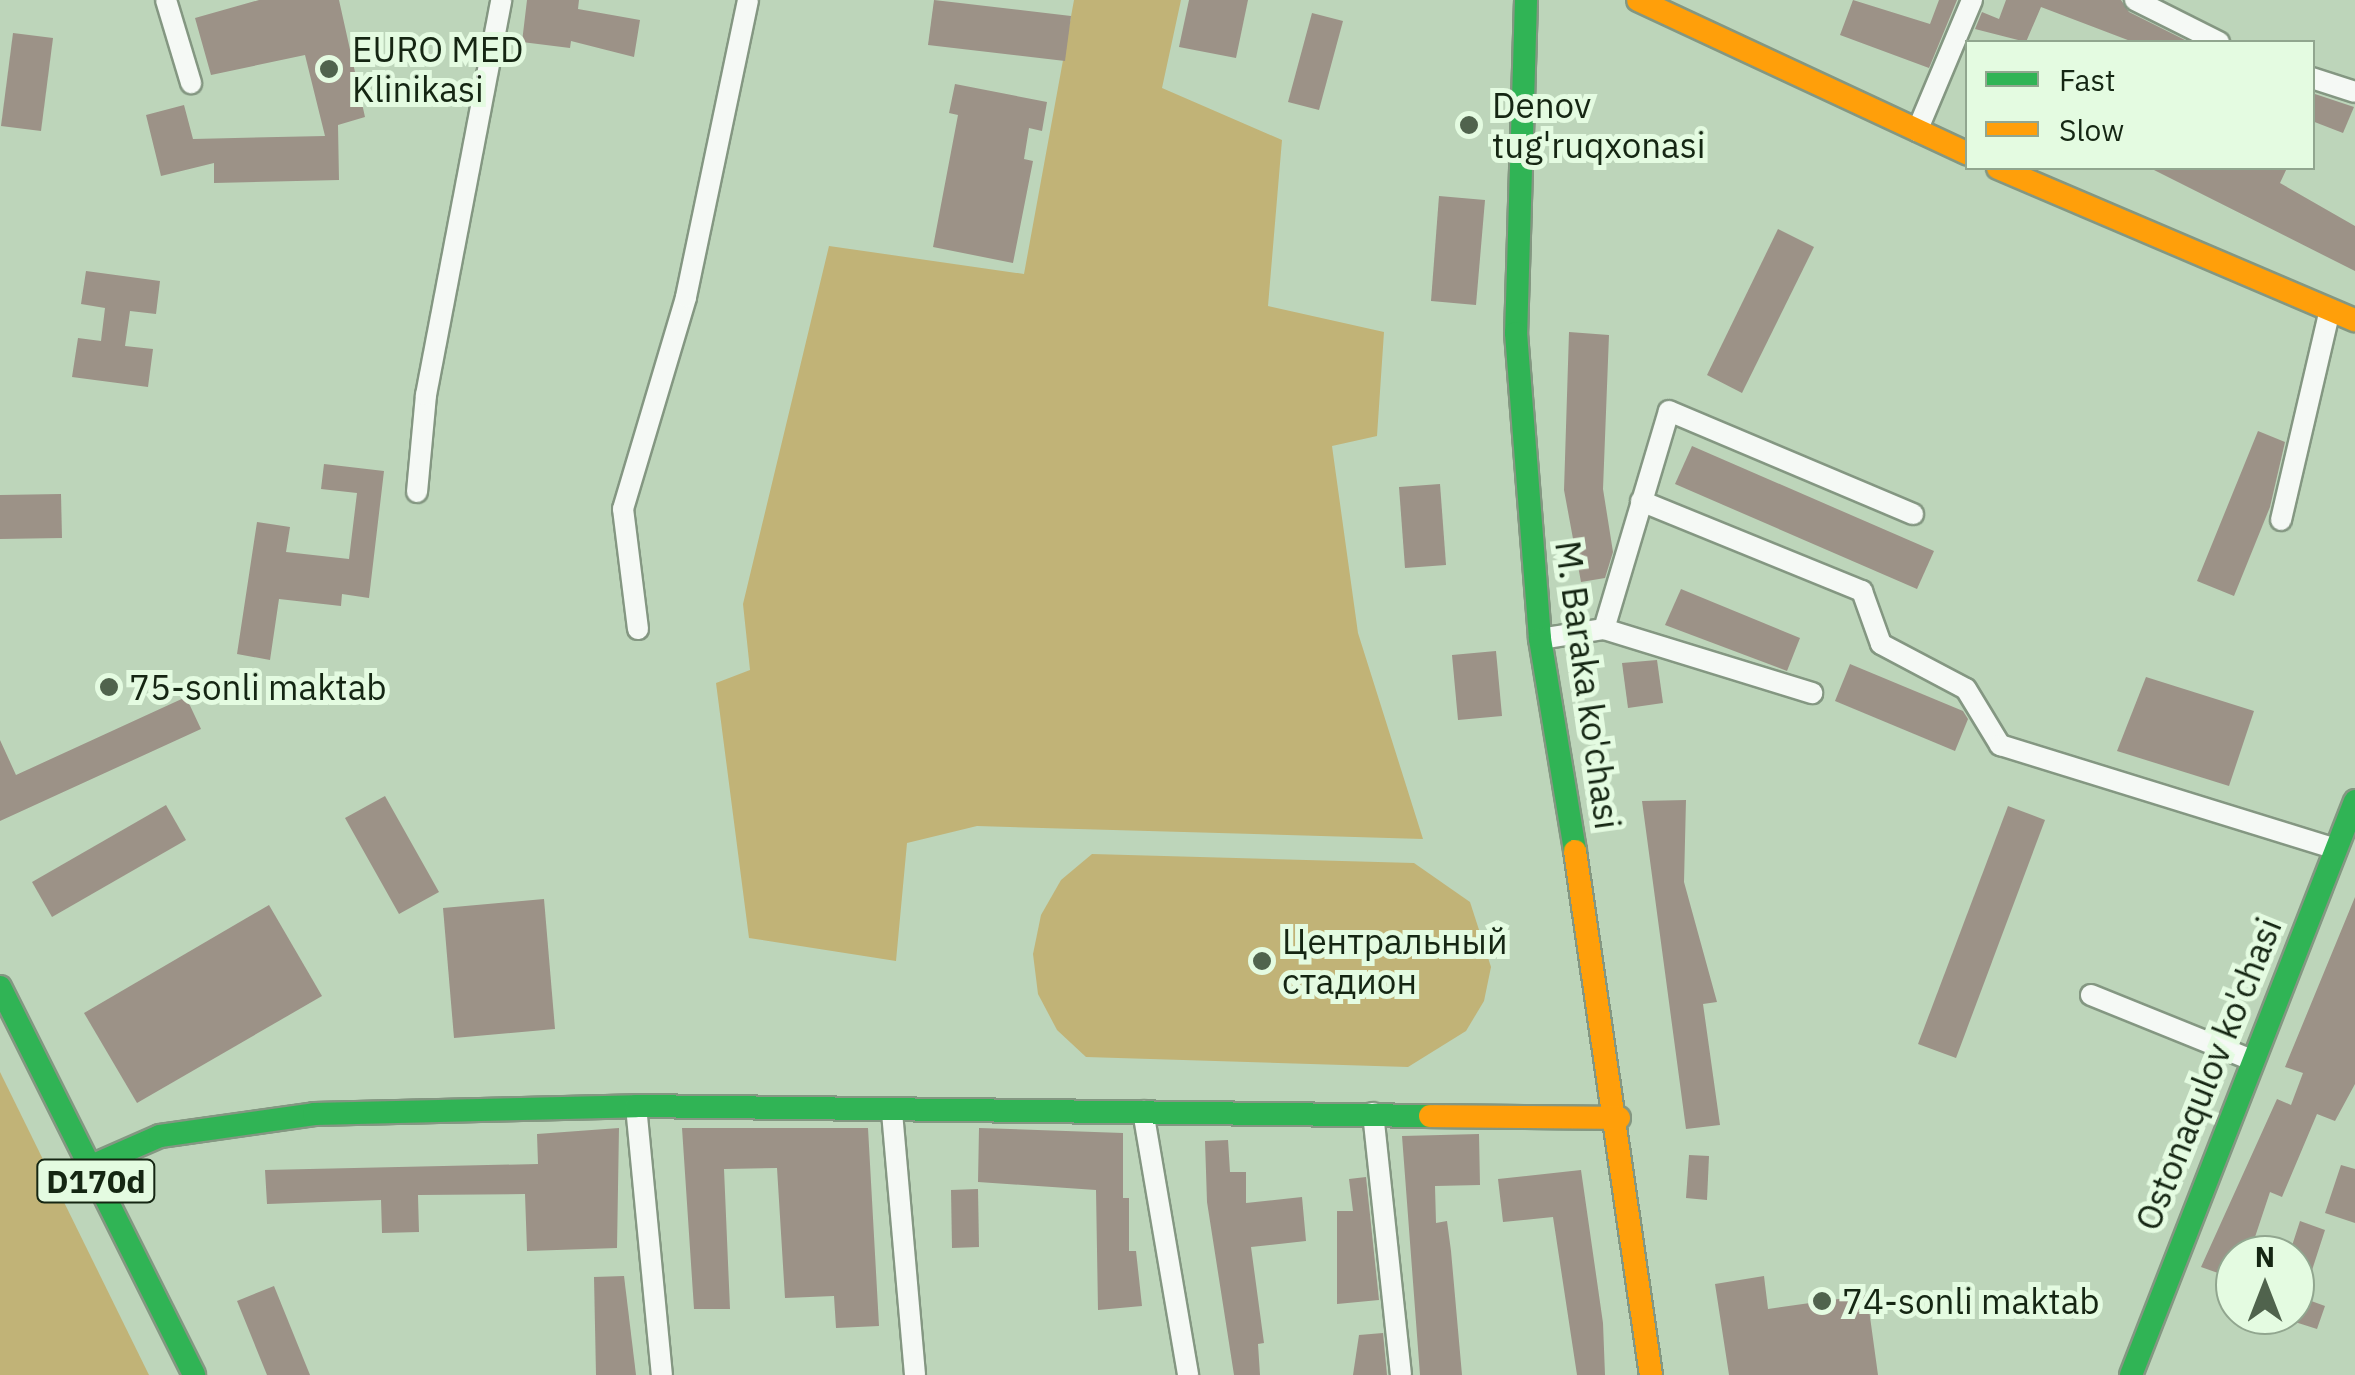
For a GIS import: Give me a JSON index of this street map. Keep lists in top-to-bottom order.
{
  "streets": {
    "street": ["M. Baraka ko'chasi", "Ostonaqulov ko'chasi", "D170d"]
  },
  "places": [
    "EURO MED Klinikasi",
    "Denov tug'ruqxonasi",
    "75-sonli maktab",
    "Центральный стадион",
    "74-sonli maktab"
  ],
  "legend": ["Fast", "Slow"],
  "north": "top"
}
